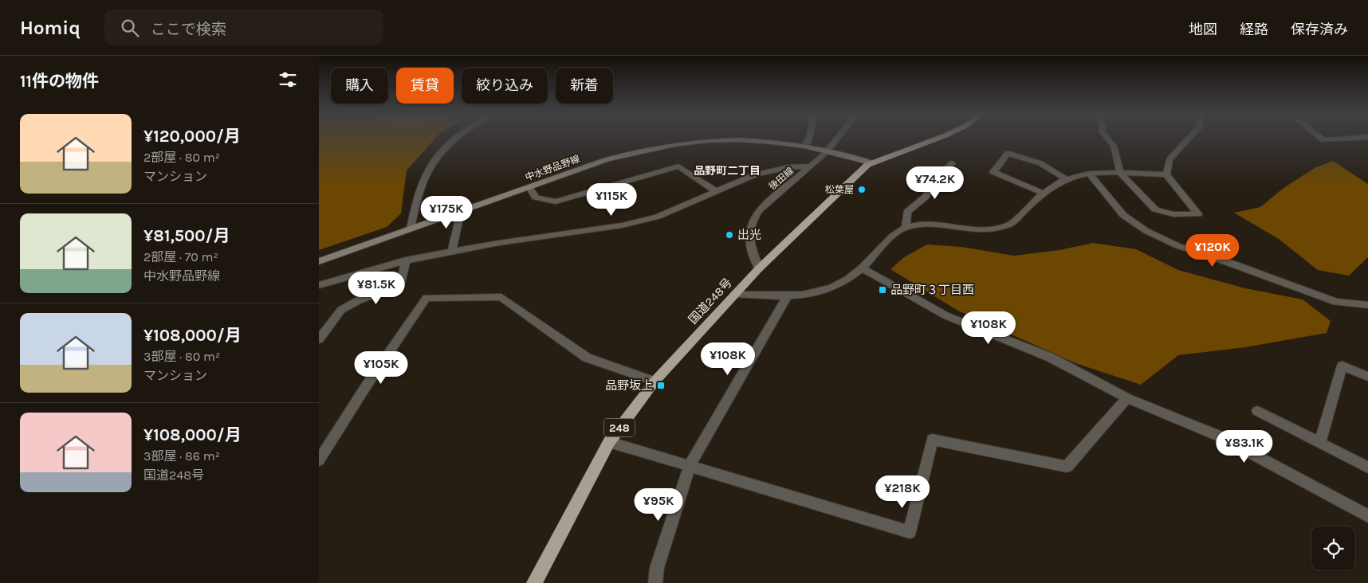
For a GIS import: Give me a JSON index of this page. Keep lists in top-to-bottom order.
{
  "streets": {
    "highway": ["国道248号", "248"],
    "main road": ["中水野品野線"],
    "street": ["後田線"]
  },
  "crossings": [
    ["中水野品野線", "後田線"],
    ["中水野品野線", "国道248号"],
    ["後田線", "国道248号"]
  ],
  "districts": ["品野町二丁目"],
  "places": {
    "other": ["松葉屋", "出光"],
    "transit": ["品野町３丁目西", "品野坂上"]
  },
  "page": {
    "header": "Homiq",
    "search": "ここで検索",
    "nav": ["地図", "経路", "保存済み"],
    "heading": "11件の物件",
    "chip": [
      "購入",
      "賃貸",
      "絞り込み",
      "新着"
    ],
    "list": [
      {
        "name": "¥120,000/月",
        "note": "2部屋 · 80 m² · マンション"
      },
      {
        "name": "¥81,500/月",
        "note": "2部屋 · 70 m² · 中水野品野線"
      },
      {
        "name": "¥108,000/月",
        "note": "3部屋 · 80 m² · マンション"
      },
      {
        "name": "¥108,000/月",
        "note": "3部屋 · 86 m² · 国道248号"
      }
    ],
    "price": [
      "¥74.2K",
      "¥115K",
      "¥175K",
      "¥120K",
      "¥81.5K",
      "¥108K",
      "¥108K",
      "¥105K",
      "¥83.1K",
      "¥218K",
      "¥95K"
    ]
  }
}
